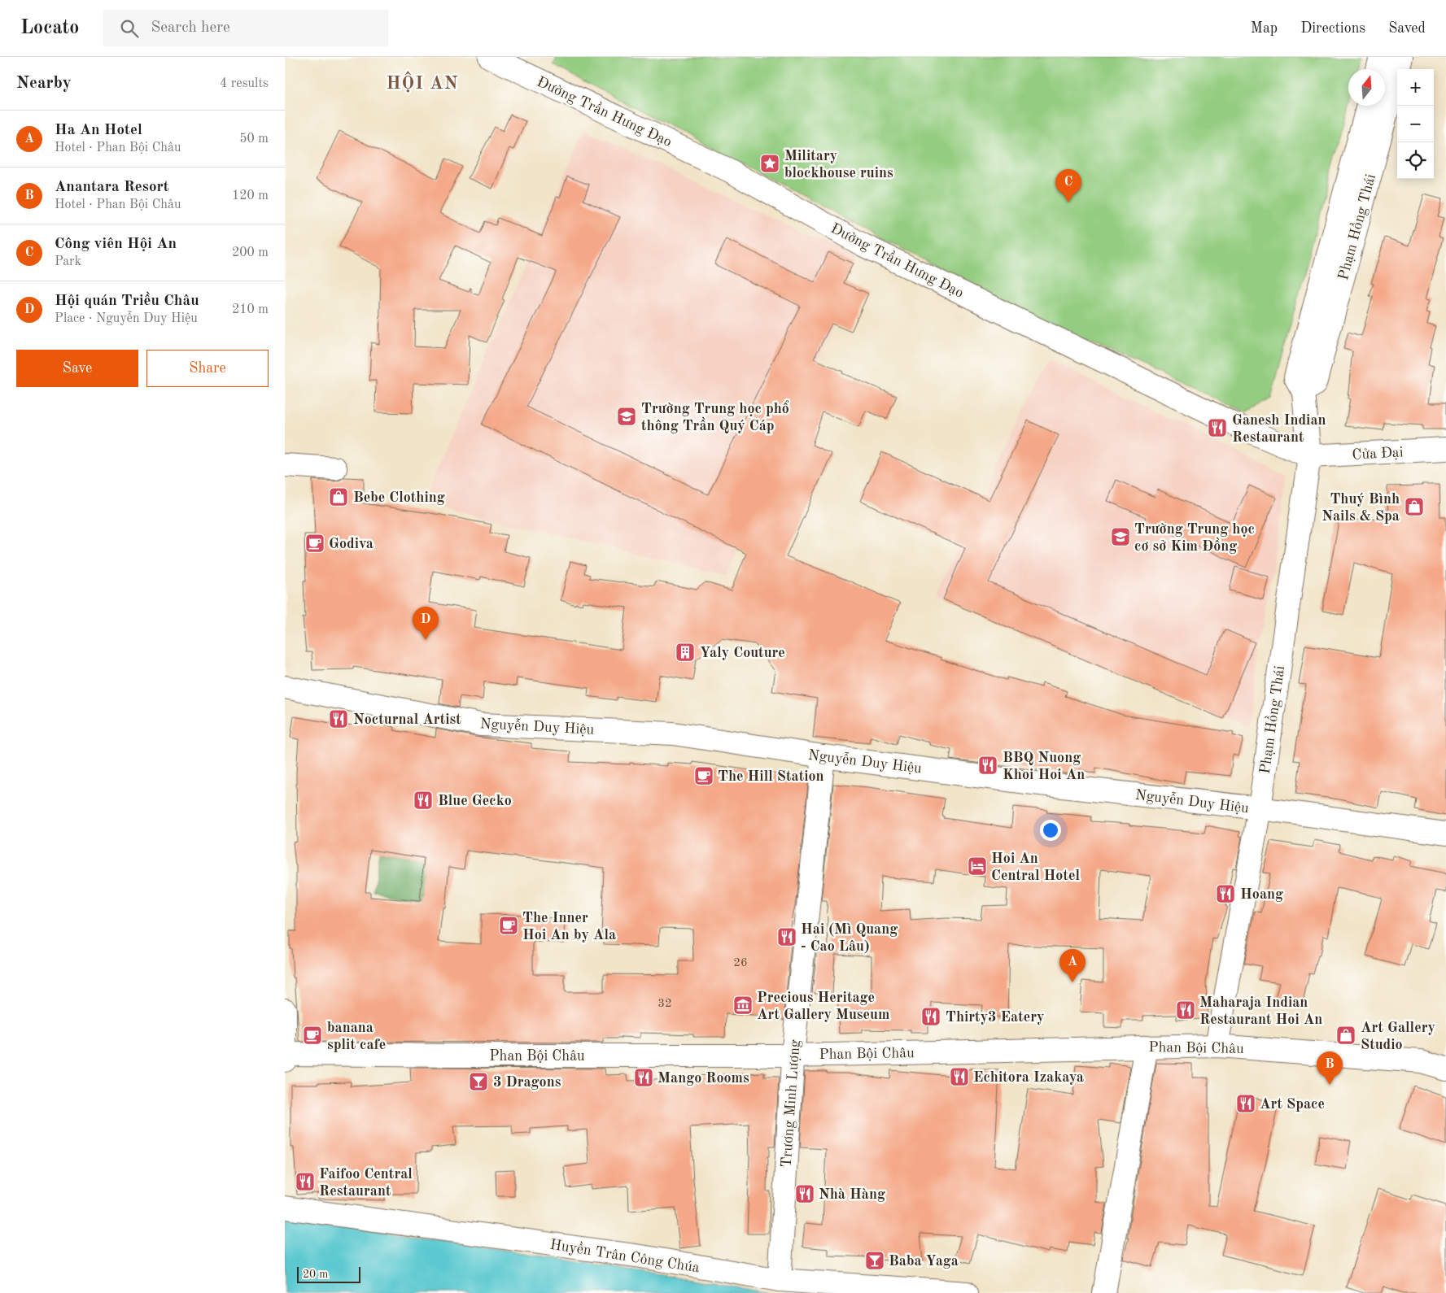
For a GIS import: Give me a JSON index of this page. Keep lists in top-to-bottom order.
{
  "streets": {
    "street": [
      "Đường Trần Hưng Đạo",
      "Phạm Hồng Thái",
      "Cửa Đại",
      "Nguyễn Duy Hiệu",
      "Phan Bội Châu",
      "Trương Minh Lượng",
      "Huyền Trân Công Chúa"
    ]
  },
  "crossings": [
    ["Đường Trần Hưng Đạo", "Phạm Hồng Thái"],
    ["Đường Trần Hưng Đạo", "Cửa Đại"],
    ["Phạm Hồng Thái", "Cửa Đại"],
    ["Phạm Hồng Thái", "Nguyễn Duy Hiệu"],
    ["Phạm Hồng Thái", "Phan Bội Châu"],
    ["Nguyễn Duy Hiệu", "Trương Minh Lượng"],
    ["Phan Bội Châu", "Trương Minh Lượng"],
    ["Trương Minh Lượng", "Huyền Trân Công Chúa"]
  ],
  "districts": ["HỘI AN"],
  "places": {
    "place": ["Military blockhouse ruins"],
    "school or university": ["Trường Trung học phổ thông Trần Quý Cáp", "Trường Trung học cơ sở Kim Đồng"],
    "restaurant": [
      "Ganesh Indian Restaurant",
      "Nocturnal Artist",
      "BBQ Nuong Khoi Hoi An",
      "Blue Gecko",
      "Hoang",
      "Hai (Mì Quang - Cao Lâu)",
      "Maharaja Indian Restaurant Hoi An",
      "Thirty3 Eatery",
      "Echitora Izakaya",
      "Mango Rooms",
      "Art Space",
      "Faifoo Central Restaurant",
      "Nhà Hàng"
    ],
    "shop": ["Bebe Clothing", "Thuý Bình Nails & Spa", "Art Gallery Studio"],
    "cafe": [
      "Godiva",
      "The Hill Station",
      "The Inner Hoi An by Ala",
      "banana split cafe"
    ],
    "building": ["Yaly Couture"],
    "hotel": ["Hoi An Central Hotel"],
    "museum": ["Precious Heritage Art Gallery Museum"],
    "bar": ["3 Dragons", "Baba Yaga"]
  },
  "house_numbers": ["26", "32"],
  "scale_bar": "20 m",
  "north": "top",
  "page": {
    "header": "Locato",
    "search": "Search here",
    "nav": ["Map", "Directions", "Saved"],
    "heading": ["Nearby", "4 results"],
    "map_buttons": ["+", "−"],
    "list": [
      {
        "mark": "A",
        "name": "Ha An Hotel",
        "note": "Hotel · Phan Bội Châu",
        "value": "50 m"
      },
      {
        "mark": "B",
        "name": "Anantara Resort",
        "note": "Hotel · Phan Bội Châu",
        "value": "120 m"
      },
      {
        "mark": "C",
        "name": "Công viên Hội An",
        "note": "Park",
        "value": "200 m"
      },
      {
        "mark": "D",
        "name": "Hội quán Triều Châu",
        "note": "Place · Nguyễn Duy Hiệu",
        "value": "210 m"
      }
    ],
    "pins": [
      "C",
      "D",
      "A",
      "B"
    ],
    "buttons": ["Save", "Share"],
    "scale": "20 m"
  }
}
